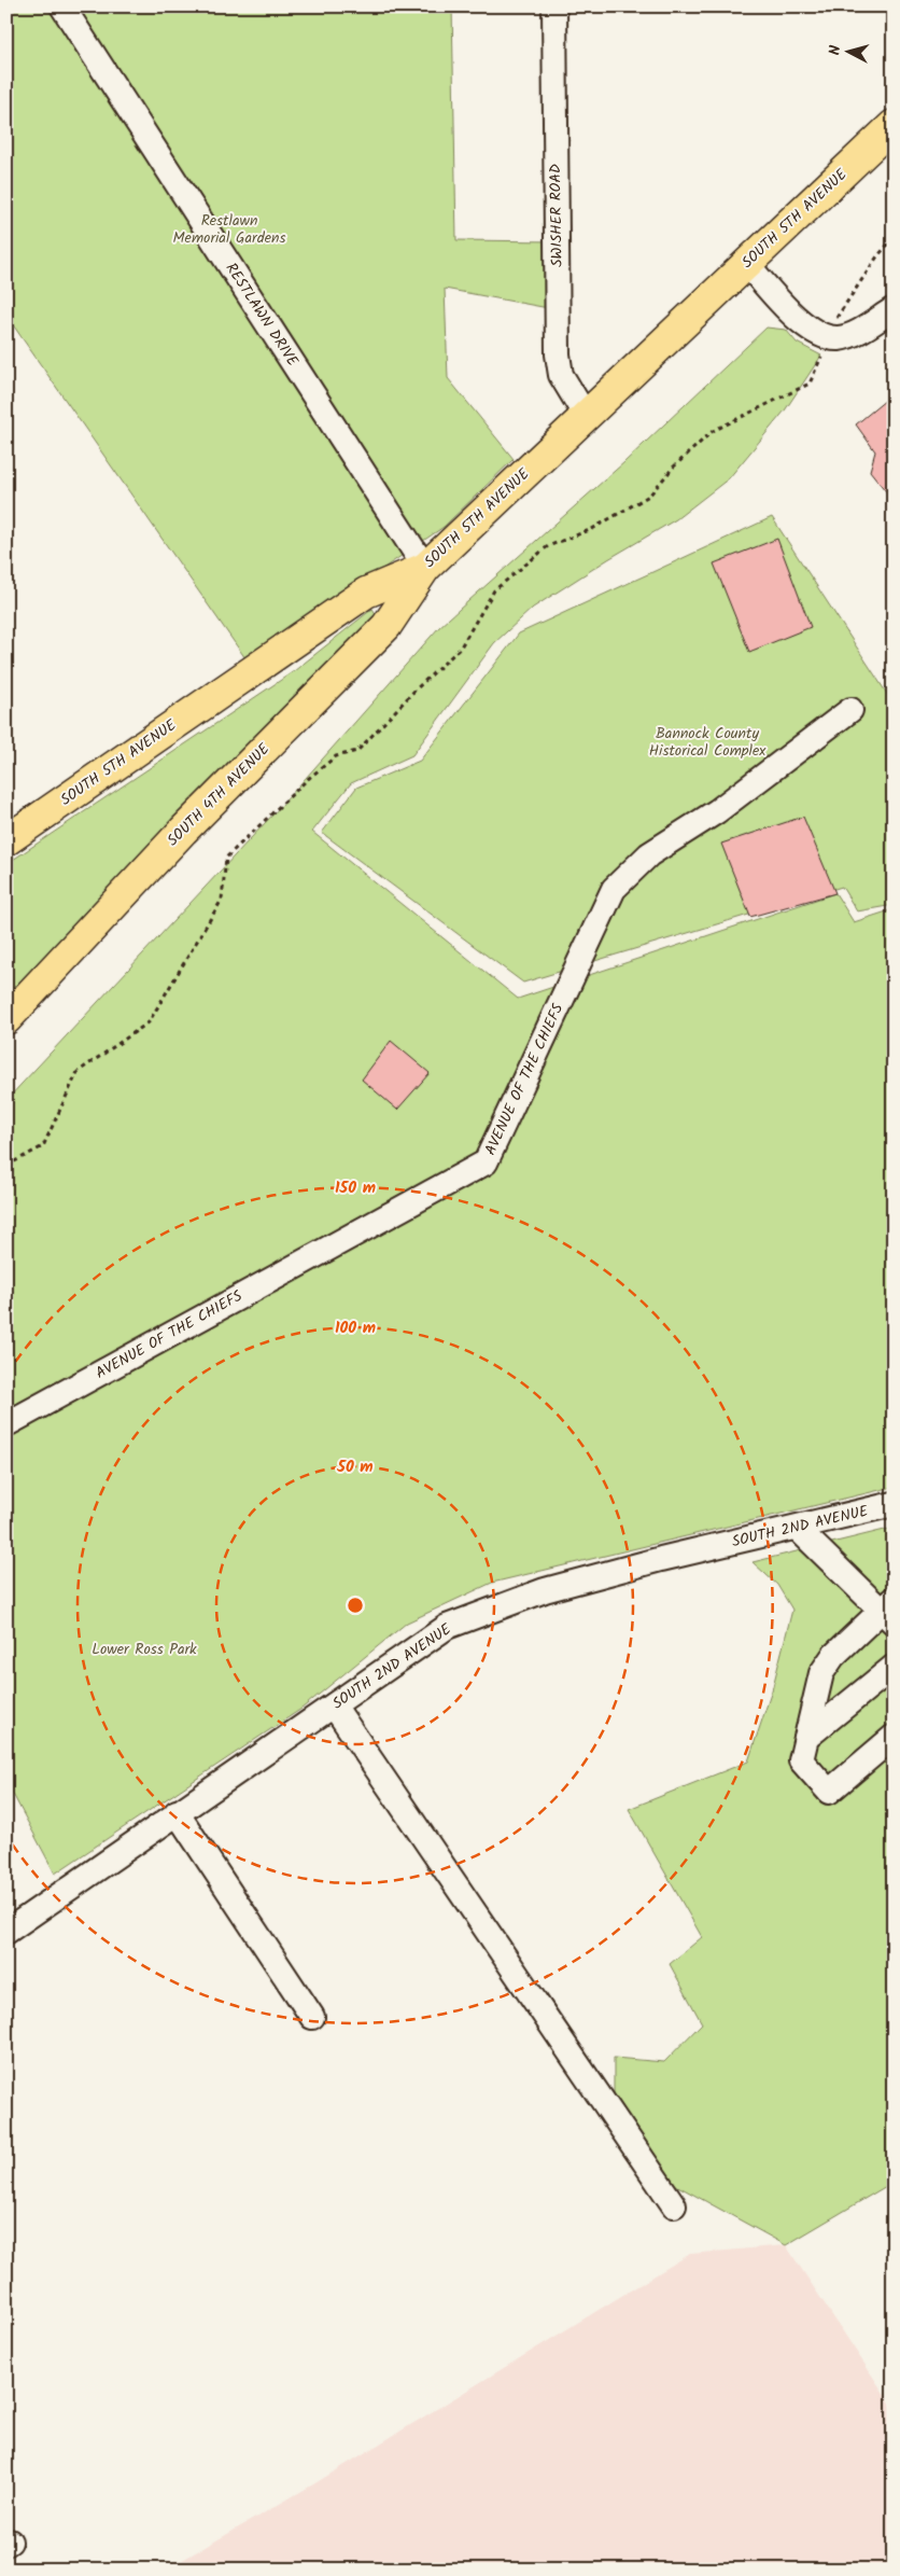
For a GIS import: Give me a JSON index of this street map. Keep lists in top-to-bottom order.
{
  "streets": {
    "main road": ["SOUTH 5TH AVENUE", "SOUTH 4TH AVENUE"],
    "street": [
      "SWISHER ROAD",
      "RESTLAWN DRIVE",
      "AVENUE OF THE CHIEFS",
      "SOUTH 2ND AVENUE"
    ]
  },
  "crossings": [
    ["SWISHER ROAD", "SOUTH 5TH AVENUE"],
    ["SOUTH 5TH AVENUE", "RESTLAWN DRIVE"],
    ["SOUTH 5TH AVENUE", "SOUTH 4TH AVENUE"],
    ["RESTLAWN DRIVE", "SOUTH 4TH AVENUE"]
  ],
  "parks": ["Restlawn Memorial Gardens", "Bannock County Historical Complex", "Lower Ross Park"],
  "north": "left",
  "rings": ["150 m", "100 m", "50 m"]
}
